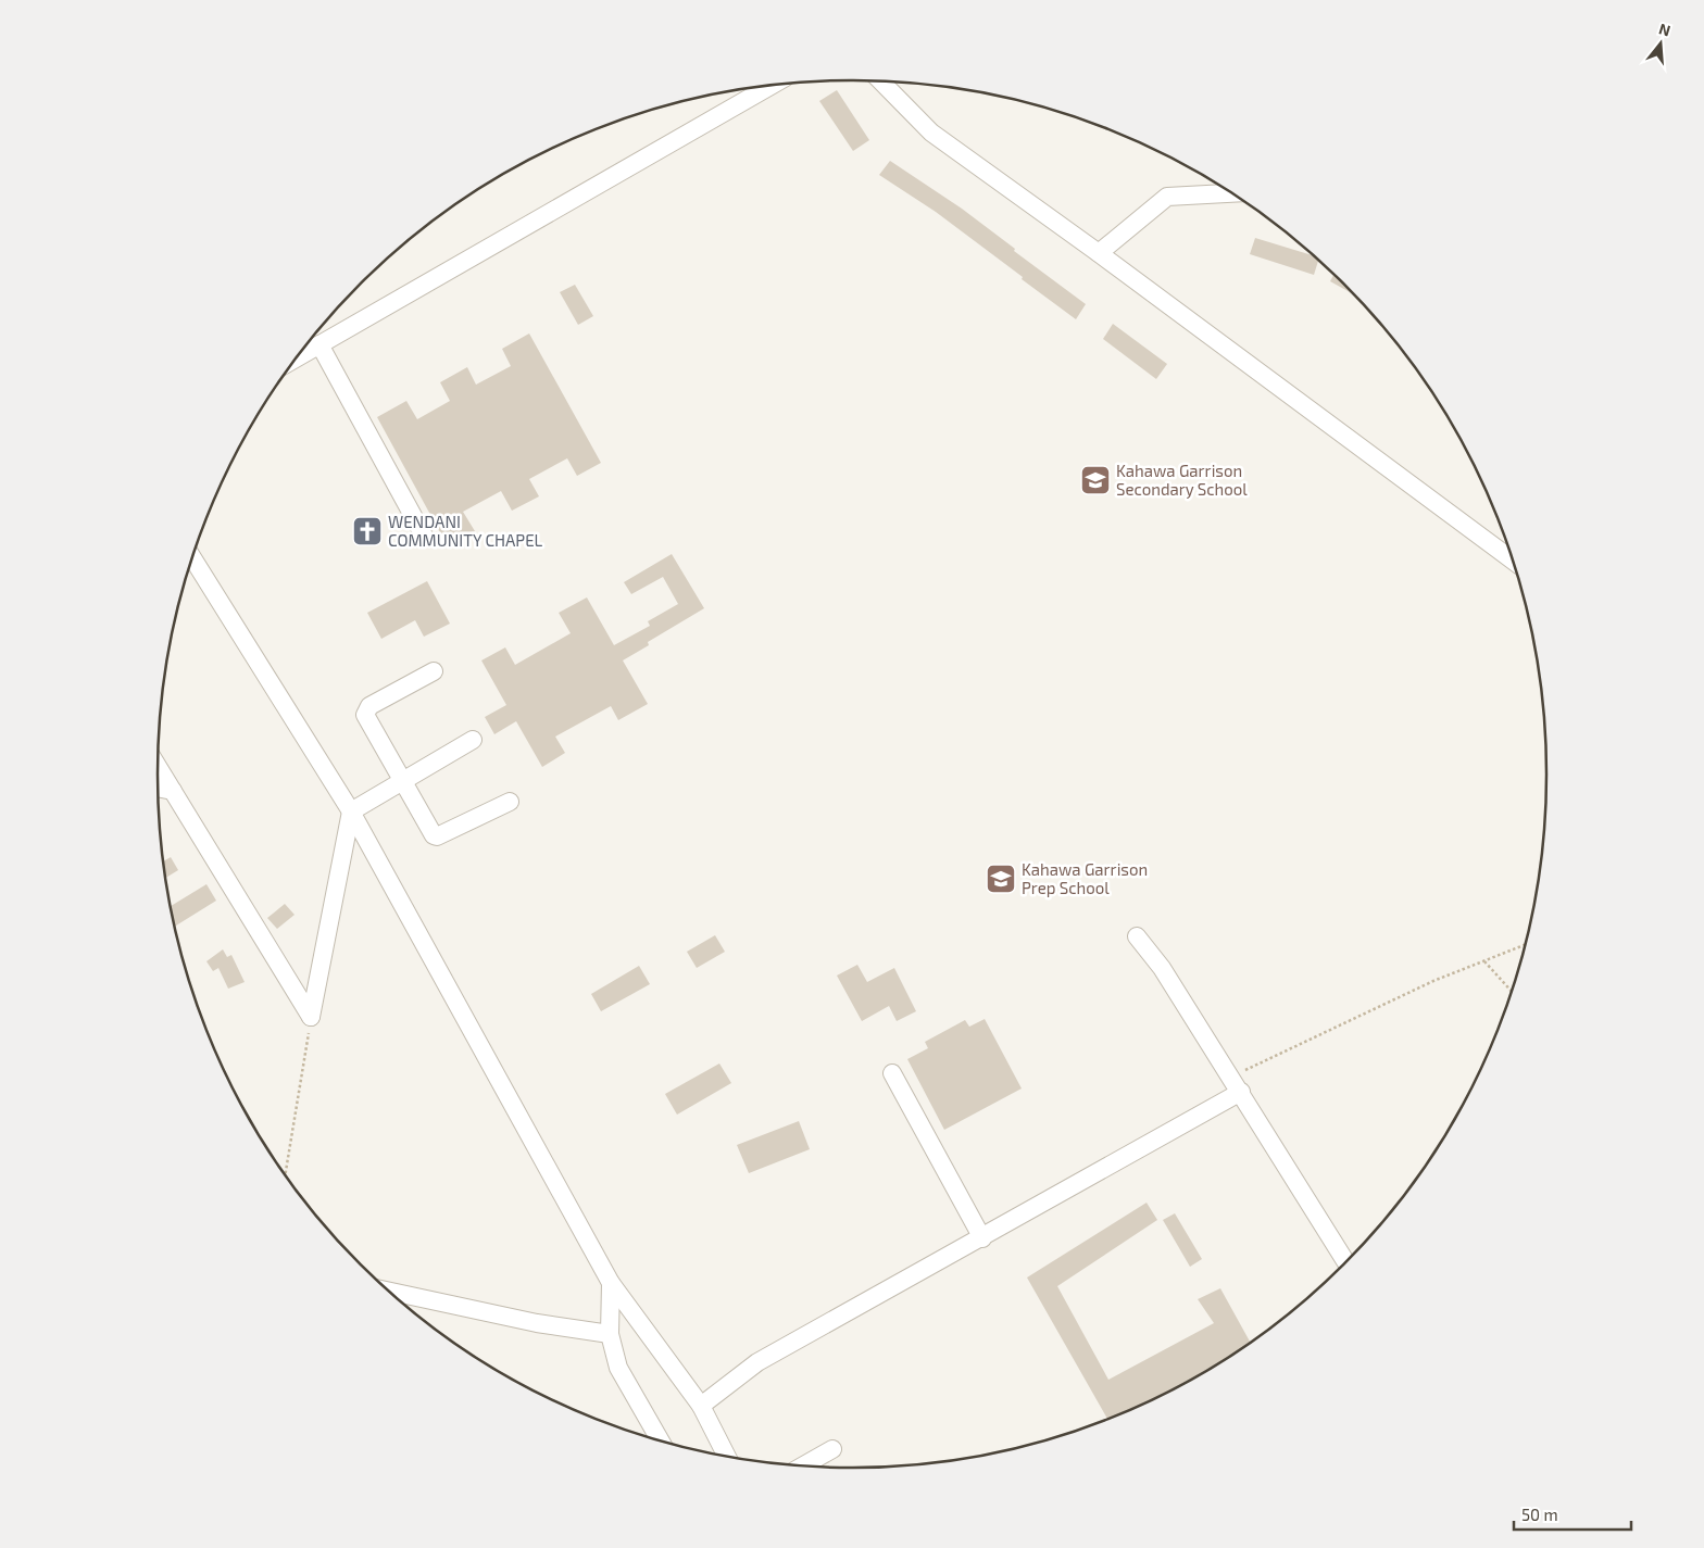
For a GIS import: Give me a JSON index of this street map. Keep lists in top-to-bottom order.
{
  "places": {
    "school or university": ["Kahawa Garrison Secondary School", "Kahawa Garrison Prep School"],
    "church": ["WENDANI COMMUNITY CHAPEL"]
  },
  "scale_bar": "50 m",
  "north": "top"
}
